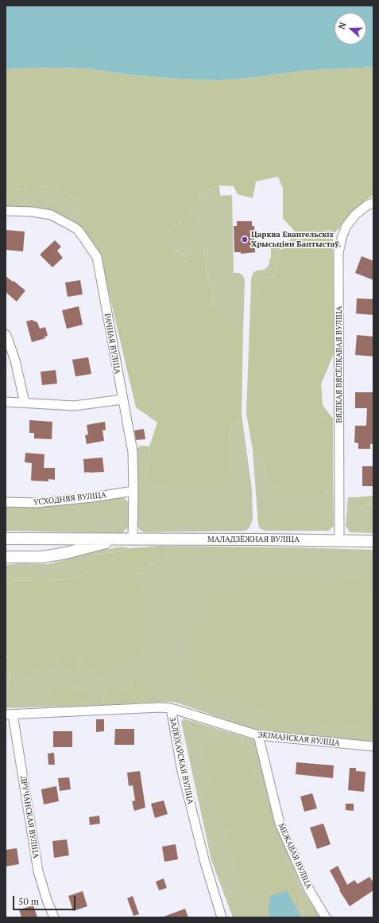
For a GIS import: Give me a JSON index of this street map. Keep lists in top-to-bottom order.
{
  "streets": {
    "main road": ["МАЛАДЗЁЖНАЯ ВУЛІЦА"],
    "street": [
      "РАЧНАЯ ВУЛІЦА",
      "ВЯЛІКАЯ ВЯСЁЛКАВАЯ ВУЛІЦА",
      "УСХОДНЯЯ ВУЛІЦА",
      "ЭКІМАНСКАЯ ВУЛІЦА",
      "ЗАЛЮХАЎСКАЯ ВУЛІЦА",
      "ДРУЧАНСКАЯ ВУЛІЦА",
      "МЕЖАВАЯ ВУЛІЦА"
    ]
  },
  "crossings": [
    ["РАЧНАЯ ВУЛІЦА", "УСХОДНЯЯ ВУЛІЦА"],
    ["РАЧНАЯ ВУЛІЦА", "МАЛАДЗЁЖНАЯ ВУЛІЦА"],
    ["ВЯЛІКАЯ ВЯСЁЛКАВАЯ ВУЛІЦА", "МАЛАДЗЁЖНАЯ ВУЛІЦА"],
    ["ЭКІМАНСКАЯ ВУЛІЦА", "ЗАЛЮХАЎСКАЯ ВУЛІЦА"],
    ["ЭКІМАНСКАЯ ВУЛІЦА", "МЕЖАВАЯ ВУЛІЦА"],
    ["ЗАЛЮХАЎСКАЯ ВУЛІЦА", "ДРУЧАНСКАЯ ВУЛІЦА"]
  ],
  "places": ["Царква Евангельскіх Хрысьціян Баптыстаў."],
  "scale_bar": "50 m",
  "north": "left"
}
